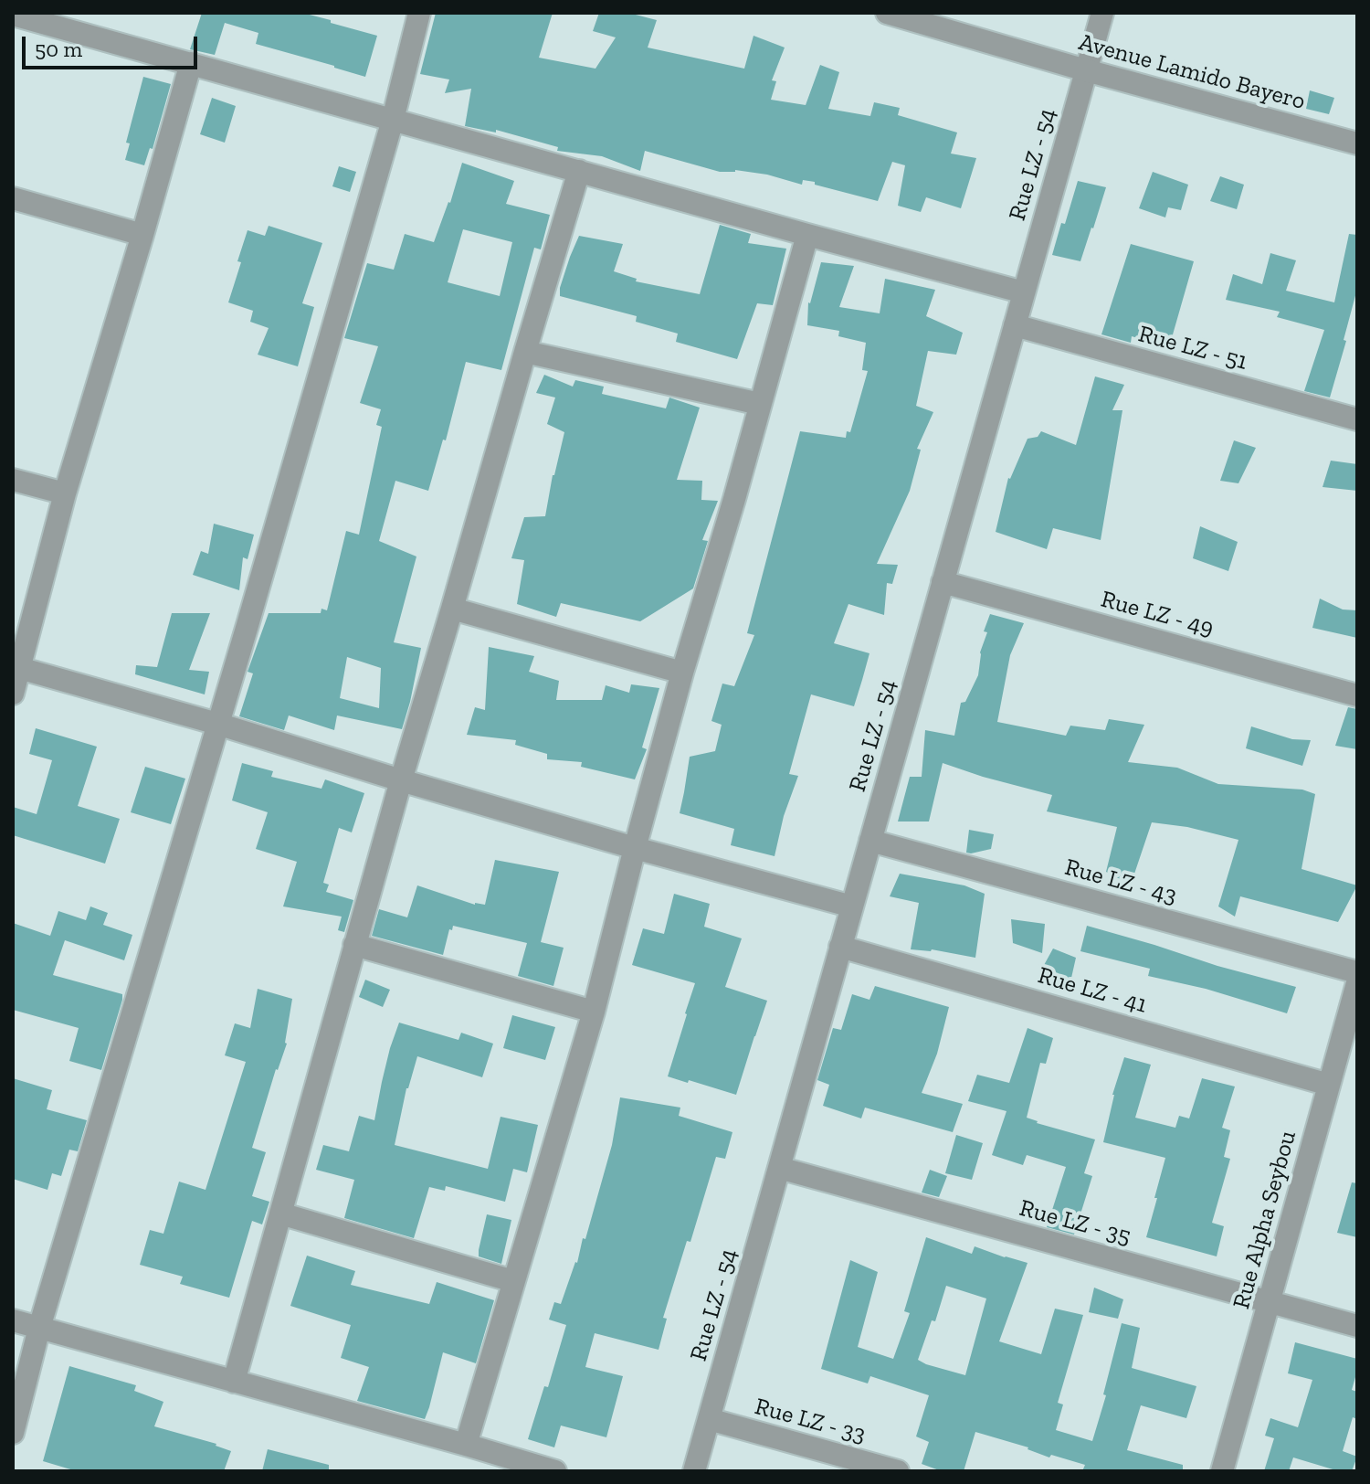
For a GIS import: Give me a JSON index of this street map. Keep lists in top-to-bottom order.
{
  "streets": {
    "street": [
      "Avenue Lamido Bayero",
      "Rue LZ - 54",
      "Rue LZ - 51",
      "Rue LZ - 49",
      "Rue LZ - 43",
      "Rue LZ - 41",
      "Rue Alpha Seybou",
      "Rue LZ - 35",
      "Rue LZ - 33"
    ]
  },
  "crossings": [
    ["Avenue Lamido Bayero", "Rue LZ - 54"],
    ["Rue LZ - 54", "Rue LZ - 51"],
    ["Rue LZ - 54", "Rue LZ - 49"],
    ["Rue LZ - 54", "Rue LZ - 43"],
    ["Rue LZ - 54", "Rue LZ - 41"],
    ["Rue LZ - 54", "Rue LZ - 35"],
    ["Rue LZ - 54", "Rue LZ - 33"],
    ["Rue LZ - 41", "Rue Alpha Seybou"],
    ["Rue Alpha Seybou", "Rue LZ - 35"]
  ],
  "scale_bar": "50 m"
}
